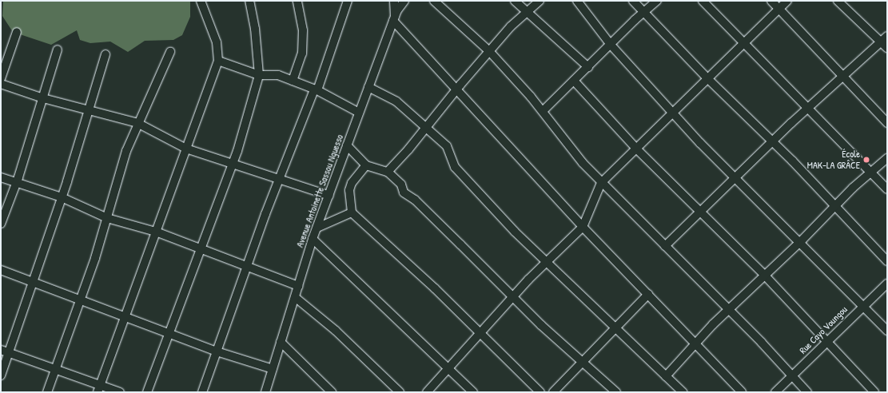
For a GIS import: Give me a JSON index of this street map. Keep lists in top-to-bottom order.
{
  "streets": {
    "street": ["Avenue Antoinette Sassou Nguesso", "Rue Cayo Voungou"]
  },
  "places": ["École MAK-LA GRÂCE"]
}
